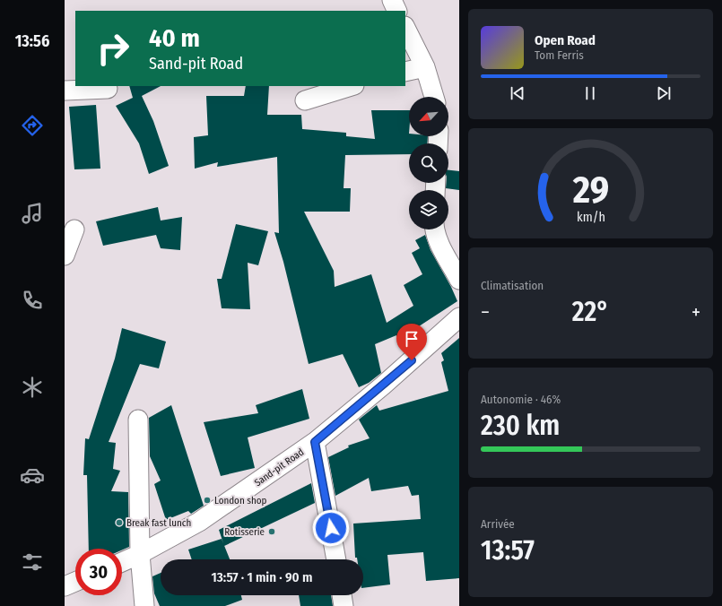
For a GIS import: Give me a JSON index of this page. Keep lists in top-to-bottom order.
{
  "streets": {
    "street": ["Sand-pit Road"]
  },
  "places": ["London shop", "Break fast lunch", "Rotisserie"],
  "north": "bottom left",
  "page": {
    "tabs": "13:56",
    "turn": ["40 m", "Sand-pit Road"],
    "song": ["Open Road", "Tom Ferris"],
    "tile": [
      "Climatisation",
      ["Autonomie · 46%", "230 km"],
      ["Arrivée", "13:57"]
    ],
    "heat": ["−", "22°", "+"],
    "limit": "30",
    "trip": "13:57 · 1 min · 90 m",
    "gauge": ["29", "km/h"]
  }
}
